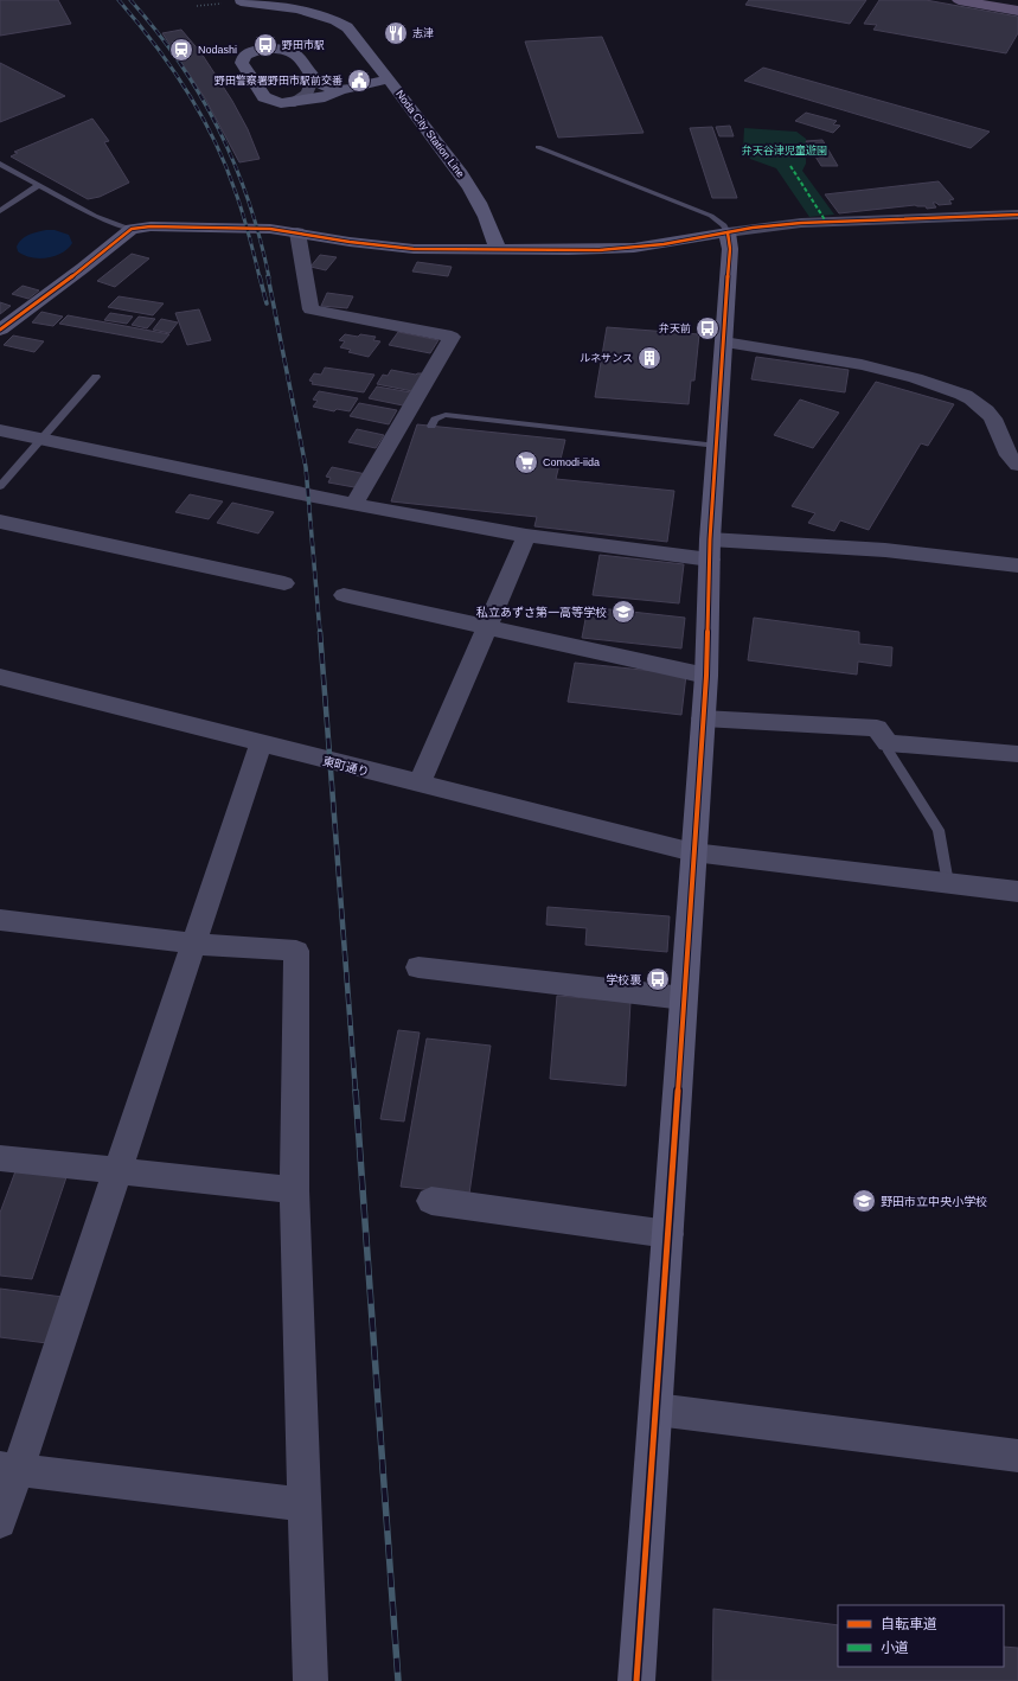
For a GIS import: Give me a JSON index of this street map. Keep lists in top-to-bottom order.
{
  "streets": {
    "street": ["Noda City Station Line", "東町通り"]
  },
  "parks": ["弁天谷津児童遊園"],
  "places": {
    "restaurant": ["志津"],
    "bus stop": ["野田市駅", "弁天前", "学校裏"],
    "station": ["Nodashi"],
    "public building": ["野田警察署野田市駅前交番"],
    "building": ["ルネサンス"],
    "supermarket": ["Comodi-iida"],
    "school or university": ["私立あずさ第一高等学校", "野田市立中央小学校"]
  },
  "legend": ["自転車道", "小道"]
}
